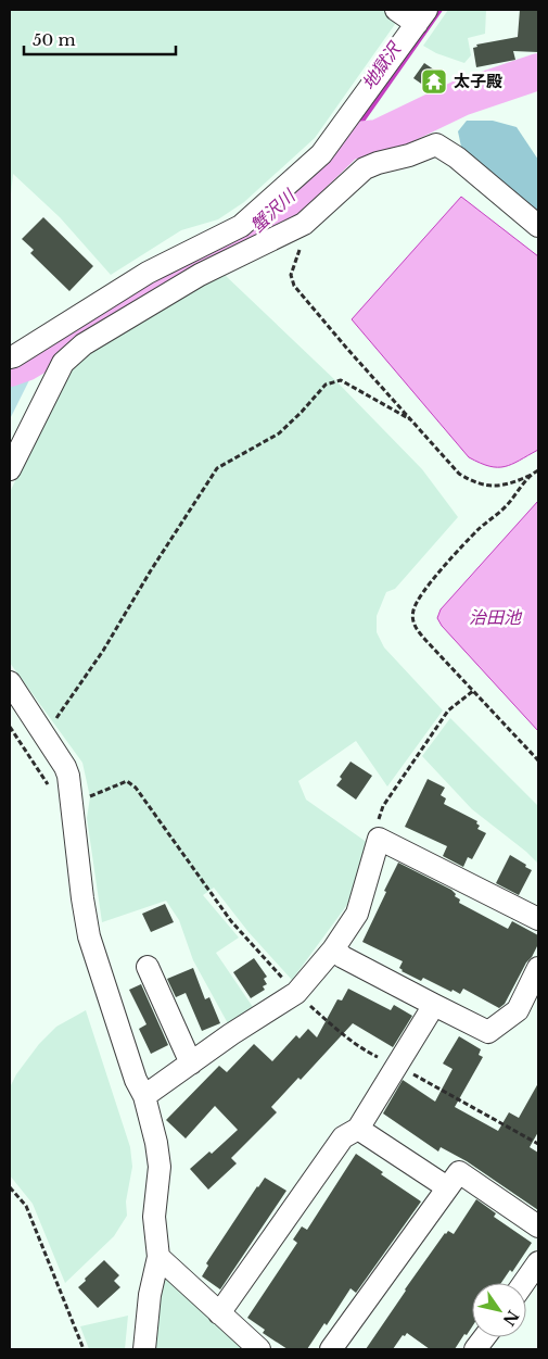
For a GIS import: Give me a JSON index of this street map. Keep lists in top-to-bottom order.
{
  "water": ["地獄沢", "蟹沢川", "治田池"],
  "places": {
    "temple": ["太子殿"]
  },
  "scale_bar": "50 m",
  "north": "bottom right"
}
